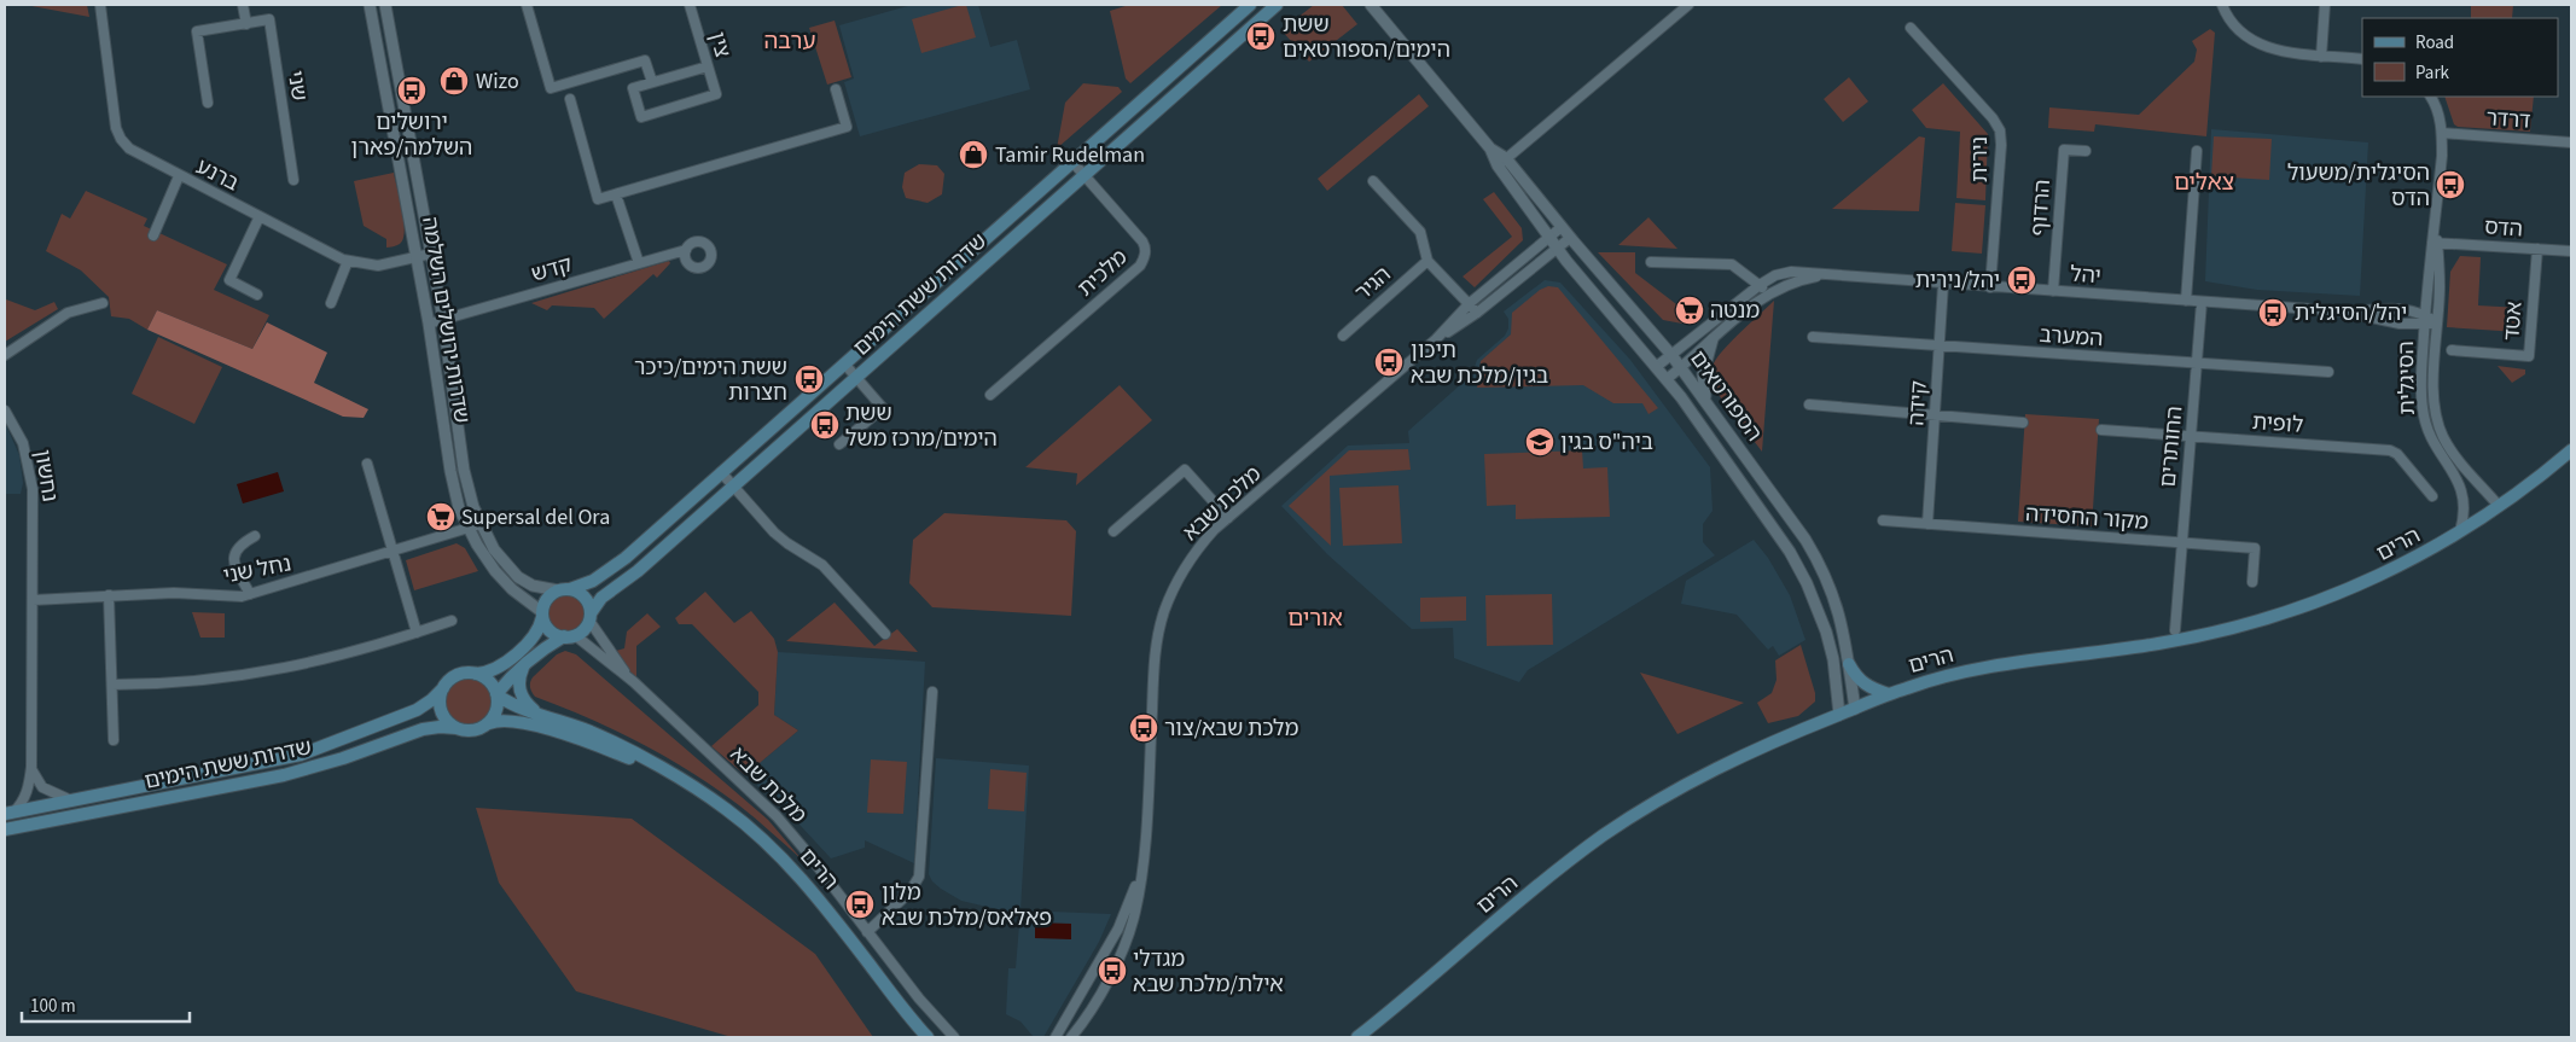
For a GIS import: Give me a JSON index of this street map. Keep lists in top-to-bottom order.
{
  "streets": {
    "main road": ["שדרות ששת הימים", "הרים"],
    "street": [
      "צין",
      "שני",
      "דרדר",
      "נירית",
      "ברנע",
      "הרדוף",
      "הדס",
      "קדש",
      "מלכית",
      "יהל",
      "הגיר",
      "שדרות ירושלים השלמה",
      "אטד",
      "המערב",
      "הסיגלית",
      "הספורטאים",
      "קידה",
      "לופית",
      "החותרים",
      "נחשון",
      "מלכת שבא",
      "מקור החסידה",
      "נחל שני"
    ]
  },
  "crossings": [
    ["דרדר", "הסיגלית"],
    ["נירית", "יהל"],
    ["ברנע", "שדרות ירושלים השלמה"],
    ["הרדוף", "יהל"],
    ["הדס", "אטד"],
    ["הדס", "הסיגלית"],
    ["קדש", "שדרות ירושלים השלמה"],
    ["מלכית", "שדרות ששת הימים"],
    ["יהל", "הסיגלית"],
    ["יהל", "הספורטאים"],
    ["יהל", "קידה"],
    ["יהל", "החותרים"],
    ["שדרות ששת הימים", "שדרות ירושלים השלמה"],
    ["שדרות ששת הימים", "נחשון"],
    ["שדרות ששת הימים", "מלכת שבא"],
    ["שדרות ששת הימים", "הרים"],
    ["שדרות ירושלים השלמה", "מלכת שבא"],
    ["שדרות ירושלים השלמה", "נחל שני"],
    ["המערב", "קידה"],
    ["המערב", "החותרים"],
    ["הסיגלית", "הרים"],
    ["הספורטאים", "מלכת שבא"],
    ["הספורטאים", "הרים"],
    ["קידה", "מקור החסידה"],
    ["לופית", "החותרים"],
    ["החותרים", "מקור החסידה"],
    ["נחשון", "נחל שני"]
  ],
  "districts": ["ערבה", "צאלים", "אורים"],
  "places": {
    "bus stop": [
      "ששת הימים/הספורטאים",
      "ירושלים השלמה/פארן",
      "הסיגלית/משעול הדס",
      "יהל/נירית",
      "יהל/הסיגלית",
      "תיכון בגין/מלכת שבא",
      "ששת הימים/כיכר חצרות",
      "ששת הימים/מרכז משל",
      "מלכת שבא/צור",
      "מלון פאלאס/מלכת שבא",
      "מגדלי אילת/מלכת שבא"
    ],
    "shop": ["Wizo", "Tamir Rudelman"],
    "supermarket": ["מנטה", "Supersal del Ora"],
    "school or university": ["ביה\"ס בגין"]
  },
  "legend": ["Road", "Park"],
  "scale_bar": "100 m"
}
